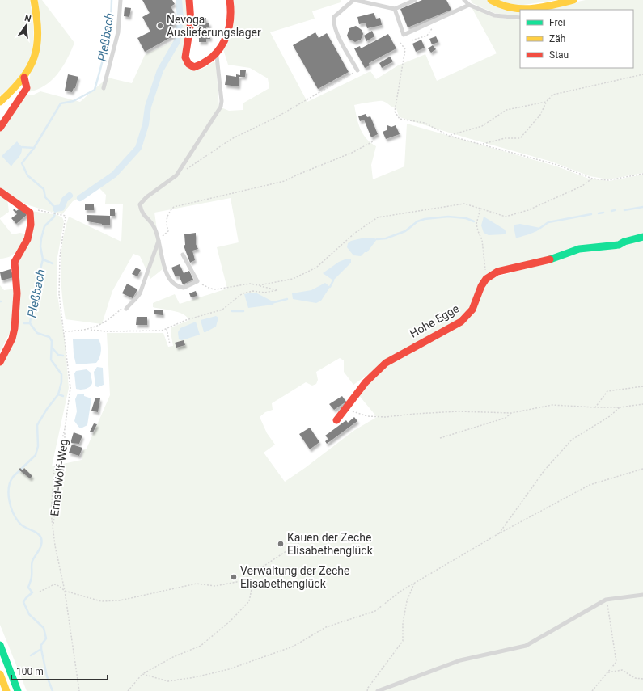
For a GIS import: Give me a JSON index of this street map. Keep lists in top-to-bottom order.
{
  "streets": {
    "main road": ["Hohe Egge"],
    "path": ["Ernst-Wolf-Weg"]
  },
  "water": ["Pleßbach"],
  "places": ["Nevoga Auslieferungslager", "Kauen der Zeche Elisabethenglück", "Verwaltung der Zeche Elisabethenglück"],
  "legend": ["Frei", "Zäh", "Stau"],
  "scale_bar": "100 m",
  "north": "top"
}
